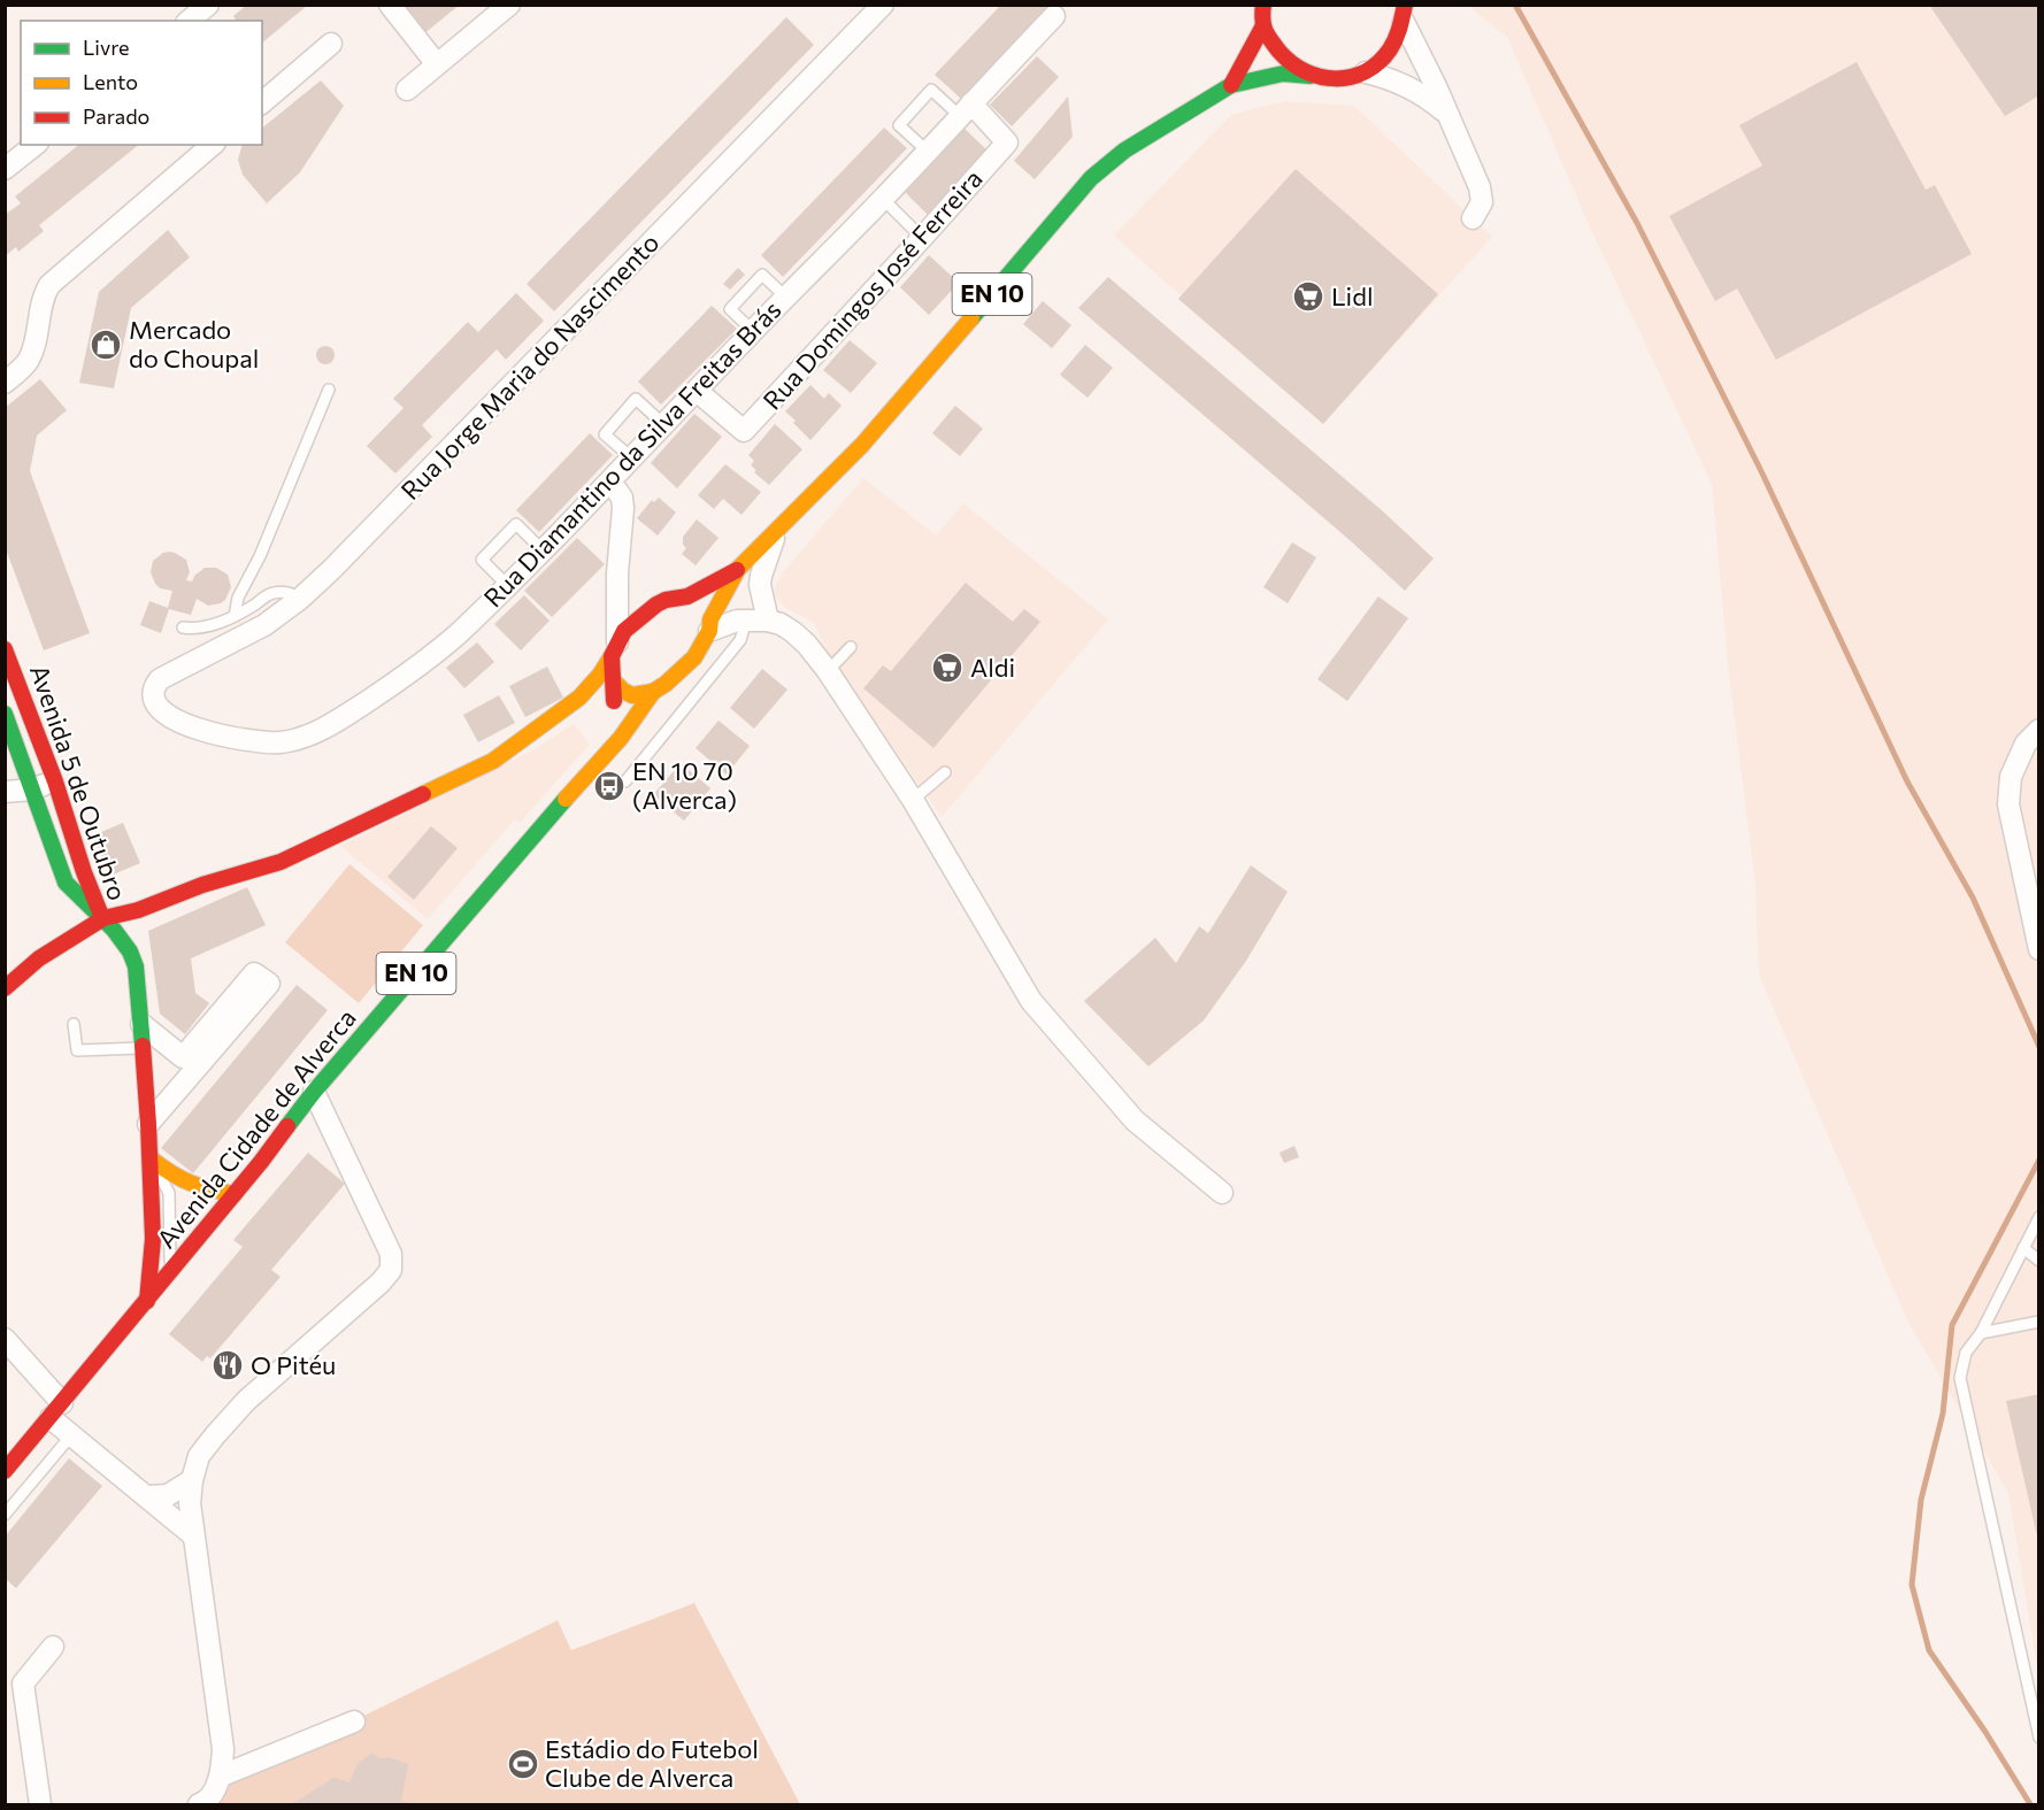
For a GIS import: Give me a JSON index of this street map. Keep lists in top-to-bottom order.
{
  "streets": {
    "main road": ["EN 10", "Avenida 5 de Outubro", "Avenida Cidade de Alverca"],
    "street": ["Rua Domingos José Ferreira", "Rua Jorge Maria do Nascimento", "Rua Diamantino da Silva Freitas Brás"]
  },
  "crossings": [
    ["Rua Domingos José Ferreira", "Rua Diamantino da Silva Freitas Brás"],
    ["EN 10", "Avenida Cidade de Alverca"],
    ["Rua Jorge Maria do Nascimento", "Rua Diamantino da Silva Freitas Brás"]
  ],
  "places": {
    "supermarket": ["Lidl", "Aldi"],
    "shop": ["Mercado do Choupal"],
    "bus stop": ["EN 10 70 (Alverca)"],
    "restaurant": ["O Pitéu"],
    "sports": ["Estádio do Futebol Clube de Alverca"]
  },
  "legend": ["Livre", "Lento", "Parado"]
}
